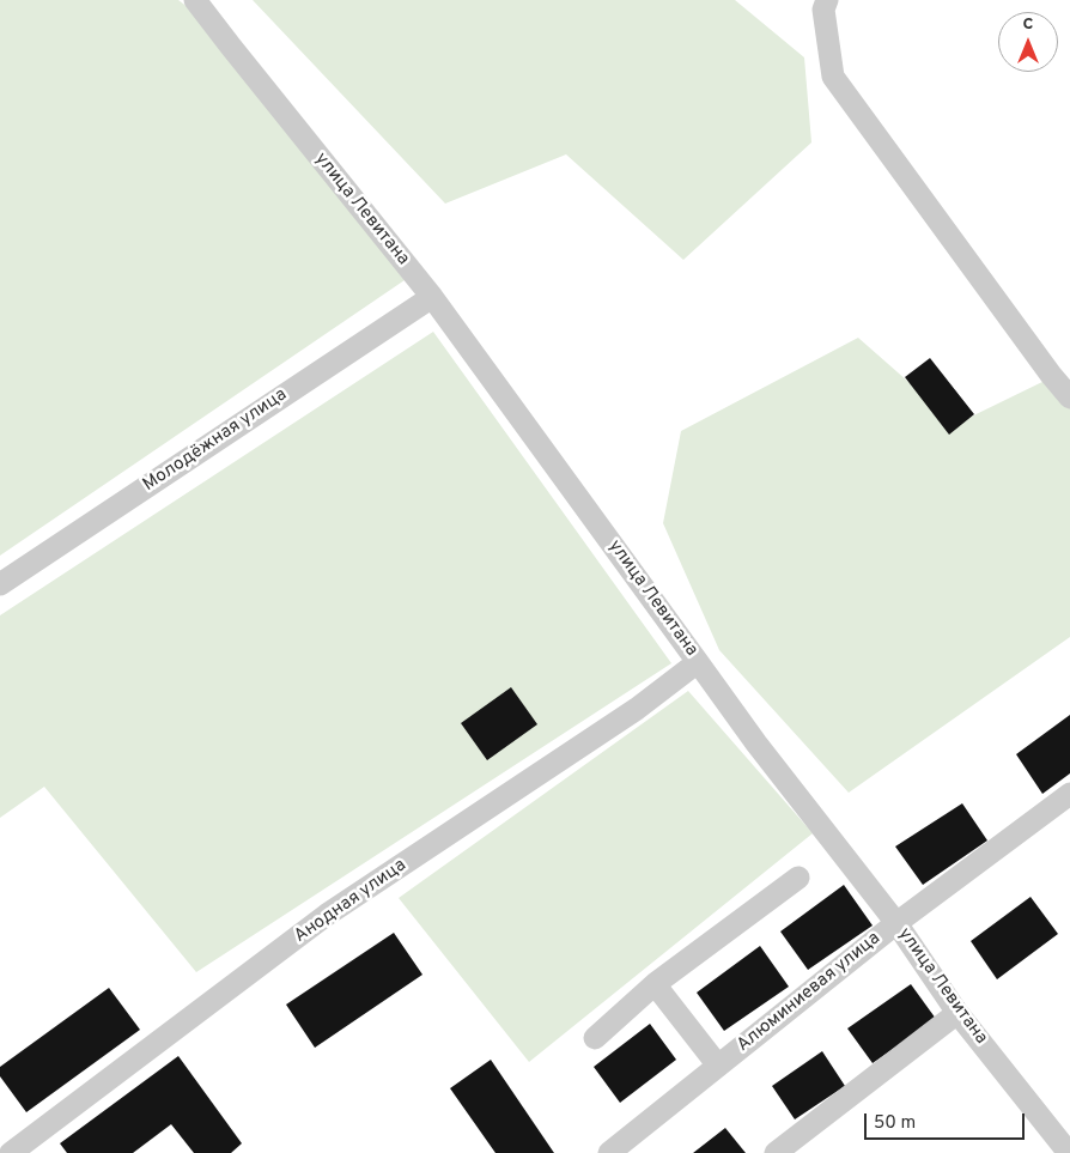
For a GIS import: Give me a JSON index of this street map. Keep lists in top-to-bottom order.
{
  "streets": {
    "street": [
      "улица Левитана",
      "Молодёжная улица",
      "Анодная улица",
      "Алюминиевая улица"
    ]
  },
  "crossings": [
    ["улица Левитана", "Молодёжная улица"],
    ["улица Левитана", "Анодная улица"],
    ["улица Левитана", "Алюминиевая улица"]
  ],
  "scale_bar": "50 m",
  "north": "top"
}
